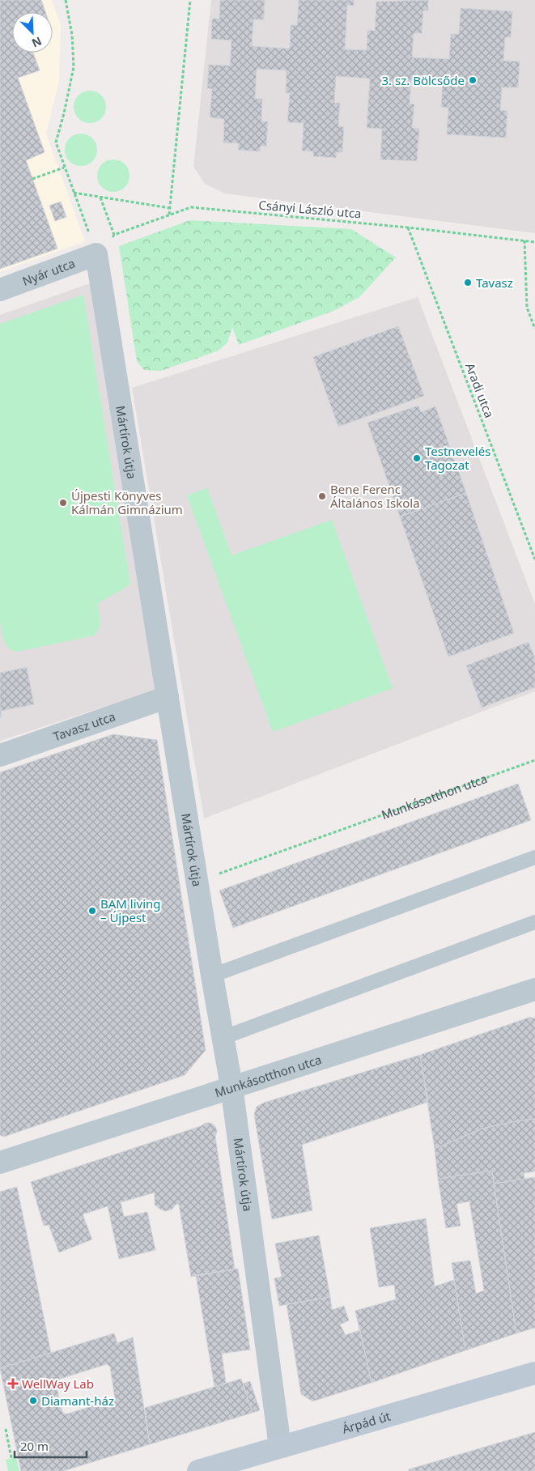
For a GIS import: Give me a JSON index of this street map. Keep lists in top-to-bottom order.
{
  "streets": {
    "main road": ["Árpád út"],
    "street": [
      "Nyár utca",
      "Mártírok útja",
      "Tavasz utca",
      "Munkásotthon utca"
    ],
    "path": ["Csányi László utca", "Aradi utca"]
  },
  "crossings": [
    ["Csányi László utca", "Nyár utca"],
    ["Csányi László utca", "Aradi utca"],
    ["Csányi László utca", "Mártírok útja"],
    ["Nyár utca", "Mártírok útja"],
    ["Mártírok útja", "Tavasz utca"],
    ["Mártírok útja", "Munkásotthon utca"],
    ["Mártírok útja", "Árpád út"]
  ],
  "places": {
    "other": [
      "3. sz. Bölcsőde",
      "Tavasz",
      "Testnevelés Tagozat",
      "Bene Ferenc Általános Iskola",
      "Újpesti Könyves Kálmán Gimnázium",
      "BAM living – Újpest",
      "Diamant-ház"
    ],
    "health": ["WellWay Lab"]
  },
  "scale_bar": "20 m",
  "north": "bottom right"
}
